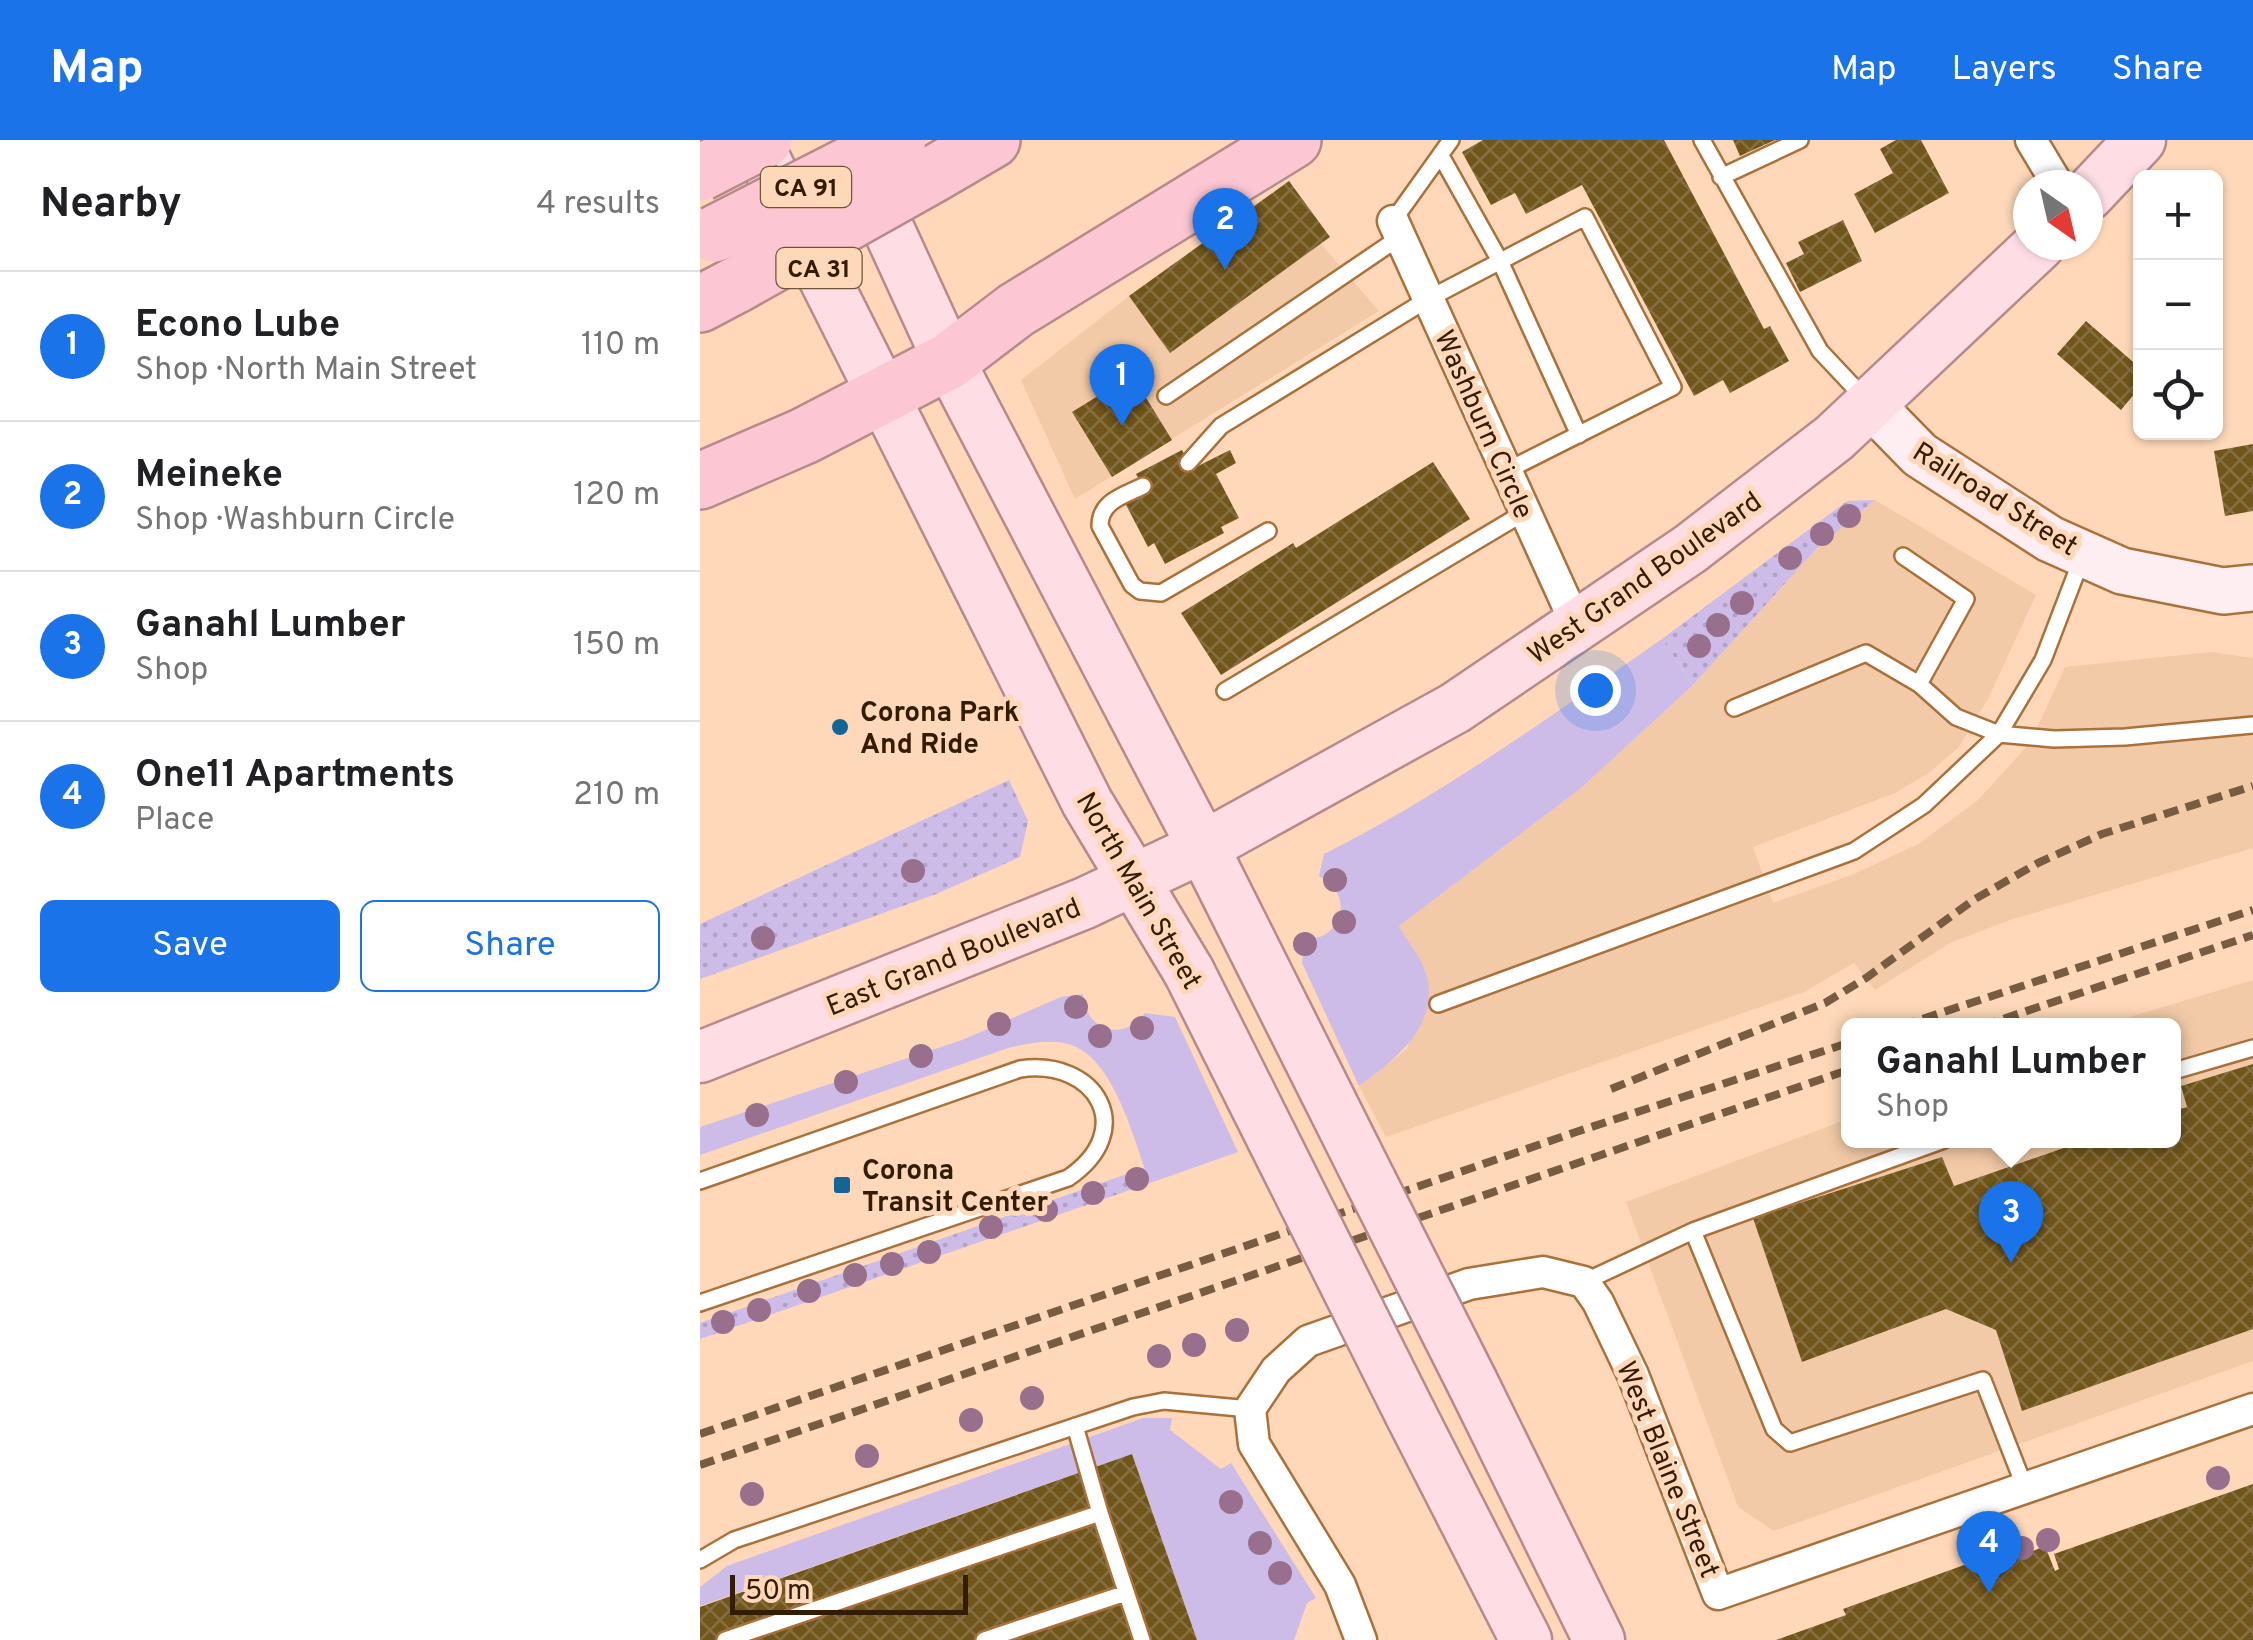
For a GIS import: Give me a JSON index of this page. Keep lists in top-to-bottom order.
{
  "streets": {
    "highway": ["CA 91"],
    "main road": [
      "CA 31",
      "Railroad Street",
      "West Grand Boulevard",
      "North Main Street",
      "East Grand Boulevard"
    ],
    "street": ["Washburn Circle", "West Blaine Street"]
  },
  "crossings": [
    ["Washburn Circle", "West Grand Boulevard"],
    ["Railroad Street", "West Grand Boulevard"],
    ["West Grand Boulevard", "East Grand Boulevard"],
    ["North Main Street", "East Grand Boulevard"]
  ],
  "places": {
    "other": ["Corona Park And Ride"],
    "transit": ["Corona Transit Center"]
  },
  "scale_bar": "50 m",
  "north": "bottom right",
  "page": {
    "header": "Map",
    "nav": ["Map", "Layers", "Share"],
    "heading": ["Nearby", "4 results"],
    "map_buttons": ["+", "−"],
    "pins": [
      "2",
      "1",
      "3",
      "4"
    ],
    "list": [
      {
        "mark": "1",
        "name": "Econo Lube",
        "note": "Shop · North Main Street",
        "value": "110 m"
      },
      {
        "mark": "2",
        "name": "Meineke",
        "note": "Shop · Washburn Circle",
        "value": "120 m"
      },
      {
        "mark": "3",
        "name": "Ganahl Lumber",
        "note": "Shop",
        "value": "150 m"
      },
      {
        "mark": "4",
        "name": "One11 Apartments",
        "note": "Place",
        "value": "210 m"
      }
    ],
    "buttons": ["Save", "Share"],
    "popup": ["Ganahl Lumber", "Shop"],
    "scale": "50 m"
  }
}
